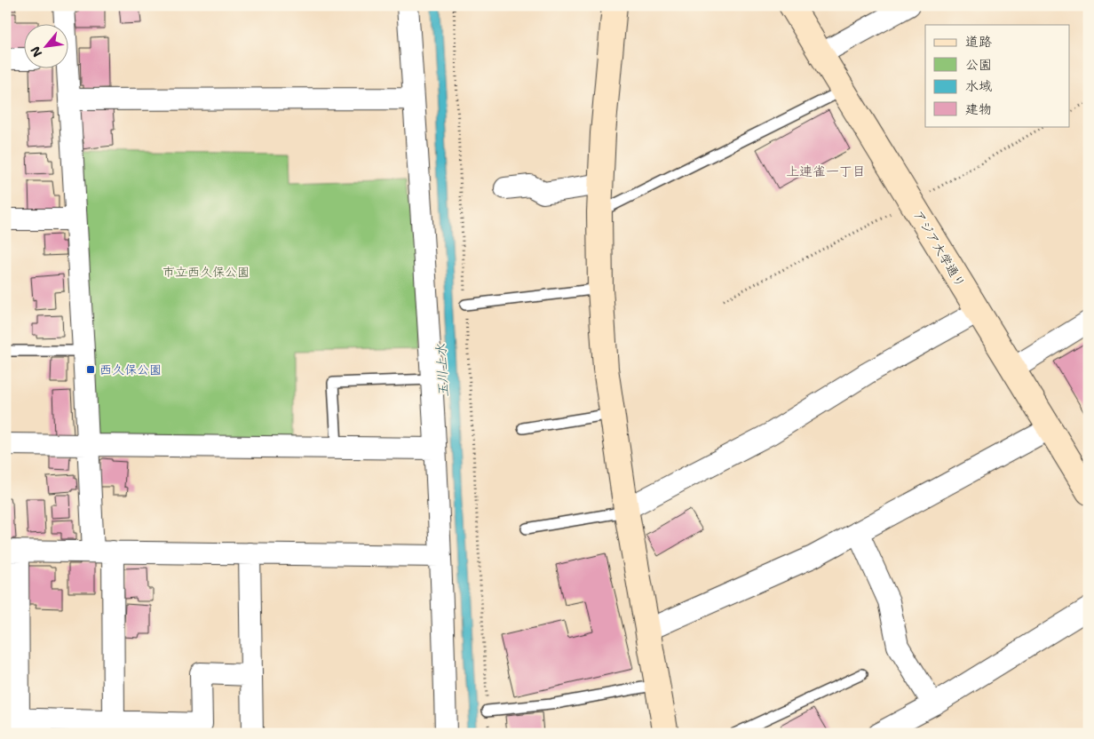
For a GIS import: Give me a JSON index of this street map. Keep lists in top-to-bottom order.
{
  "streets": {
    "street": ["アジア大学通り"]
  },
  "districts": ["上連雀一丁目"],
  "water": ["玉川上水"],
  "parks": ["市立西久保公園"],
  "places": {
    "transit": ["西久保公園"]
  },
  "legend": [
    "道路",
    "公園",
    "水域",
    "建物"
  ],
  "north": "bottom left"
}
